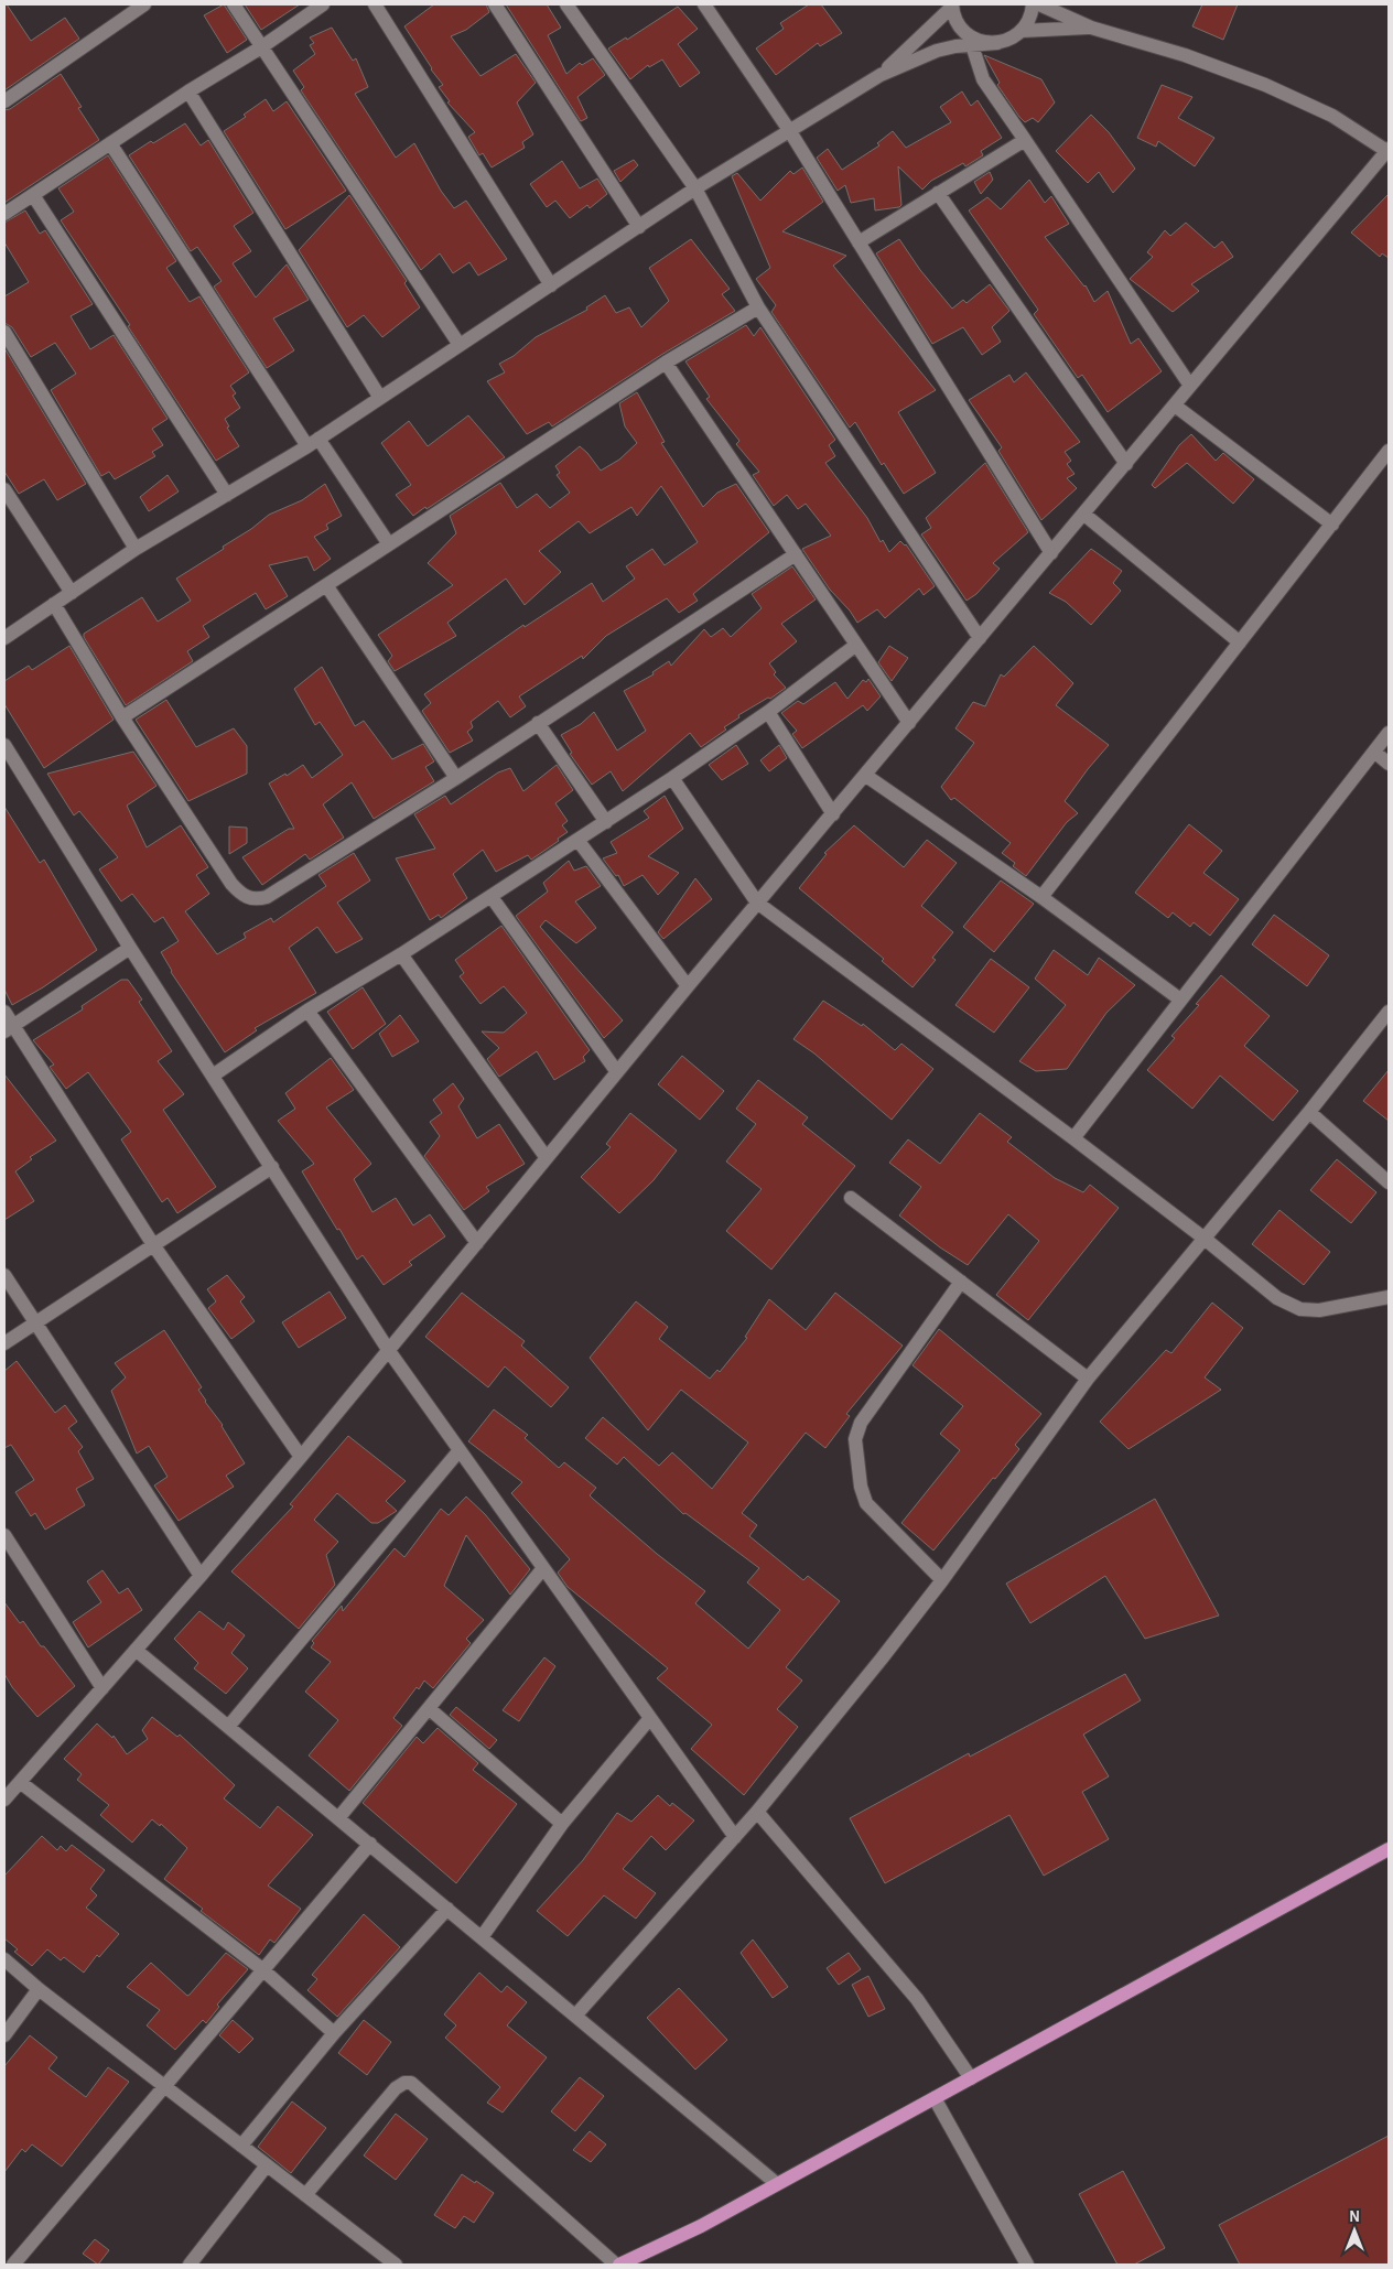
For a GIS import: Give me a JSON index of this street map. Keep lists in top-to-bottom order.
{
  "north": "top"
}
